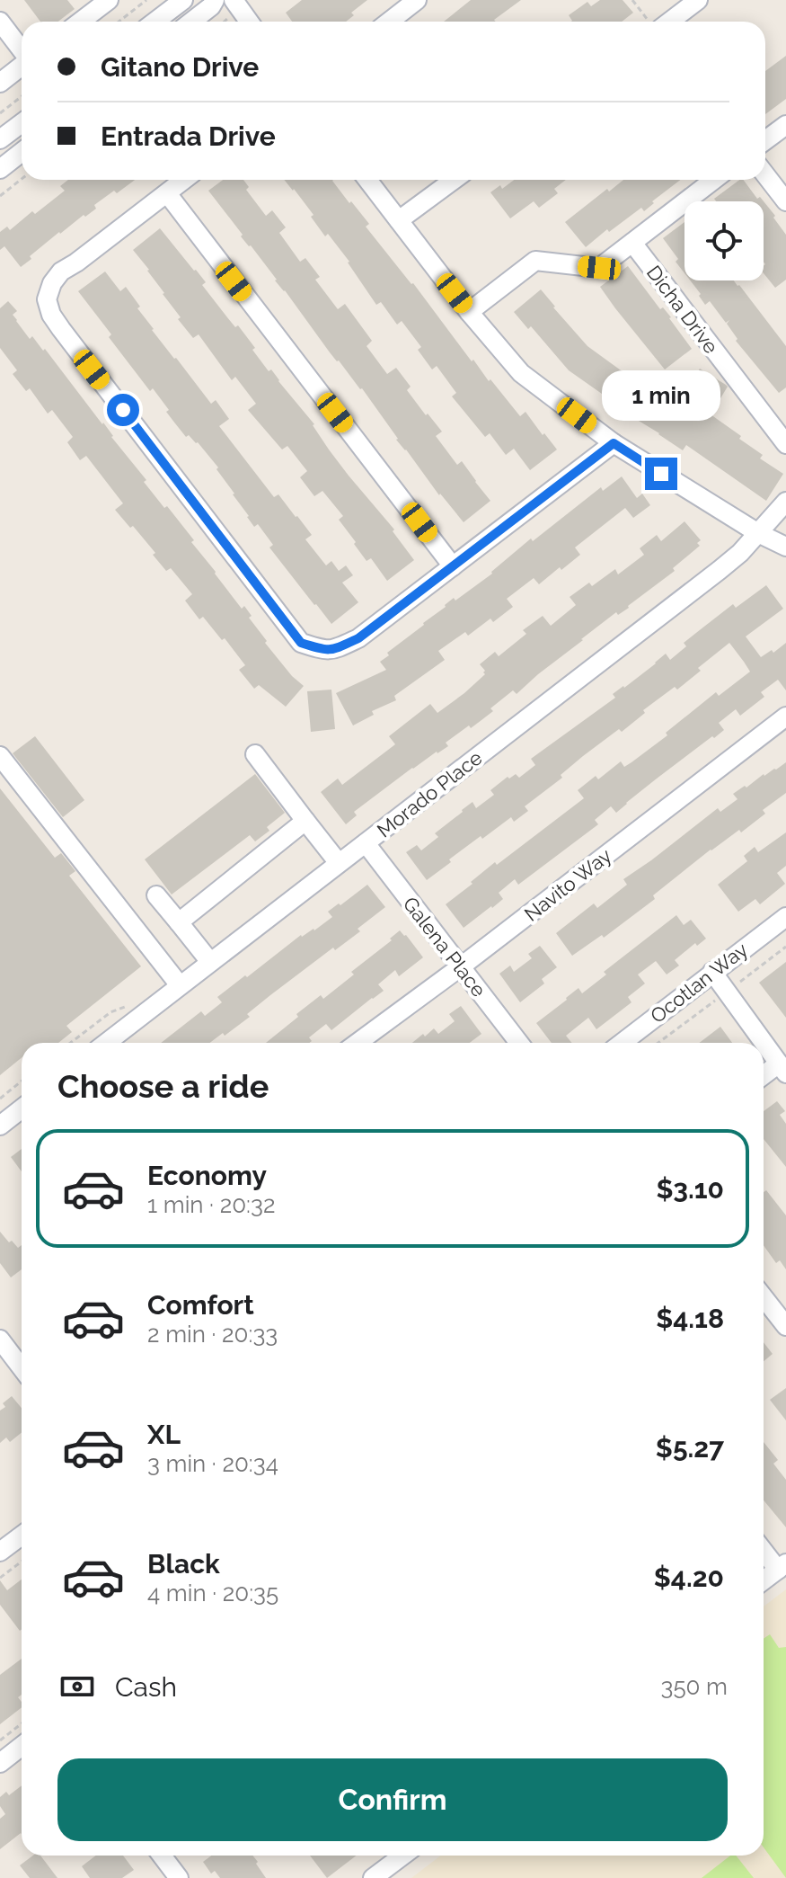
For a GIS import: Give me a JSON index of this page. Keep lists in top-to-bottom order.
{
  "streets": {
    "street": [
      "Dicha Drive",
      "Morado Place",
      "Navito Way",
      "Galena Place",
      "Ocotlan Way"
    ]
  },
  "crossings": [
    ["Morado Place", "Galena Place"],
    ["Navito Way", "Galena Place"]
  ],
  "page": {
    "banner": ["Gitano Drive", "Entrada Drive"],
    "bubble": "1 min",
    "heading": "Choose a ride",
    "list": [
      {
        "name": "Economy",
        "note": "1 min · 20:32",
        "value": "$3.10"
      },
      {
        "name": "Comfort",
        "note": "2 min · 20:33",
        "value": "$4.18"
      },
      {
        "name": "XL",
        "note": "3 min · 20:34",
        "value": "$5.27"
      },
      {
        "name": "Black",
        "note": "4 min · 20:35",
        "value": "$4.20"
      }
    ],
    "pay": ["Cash", "350 m"],
    "buttons": "Confirm"
  }
}
